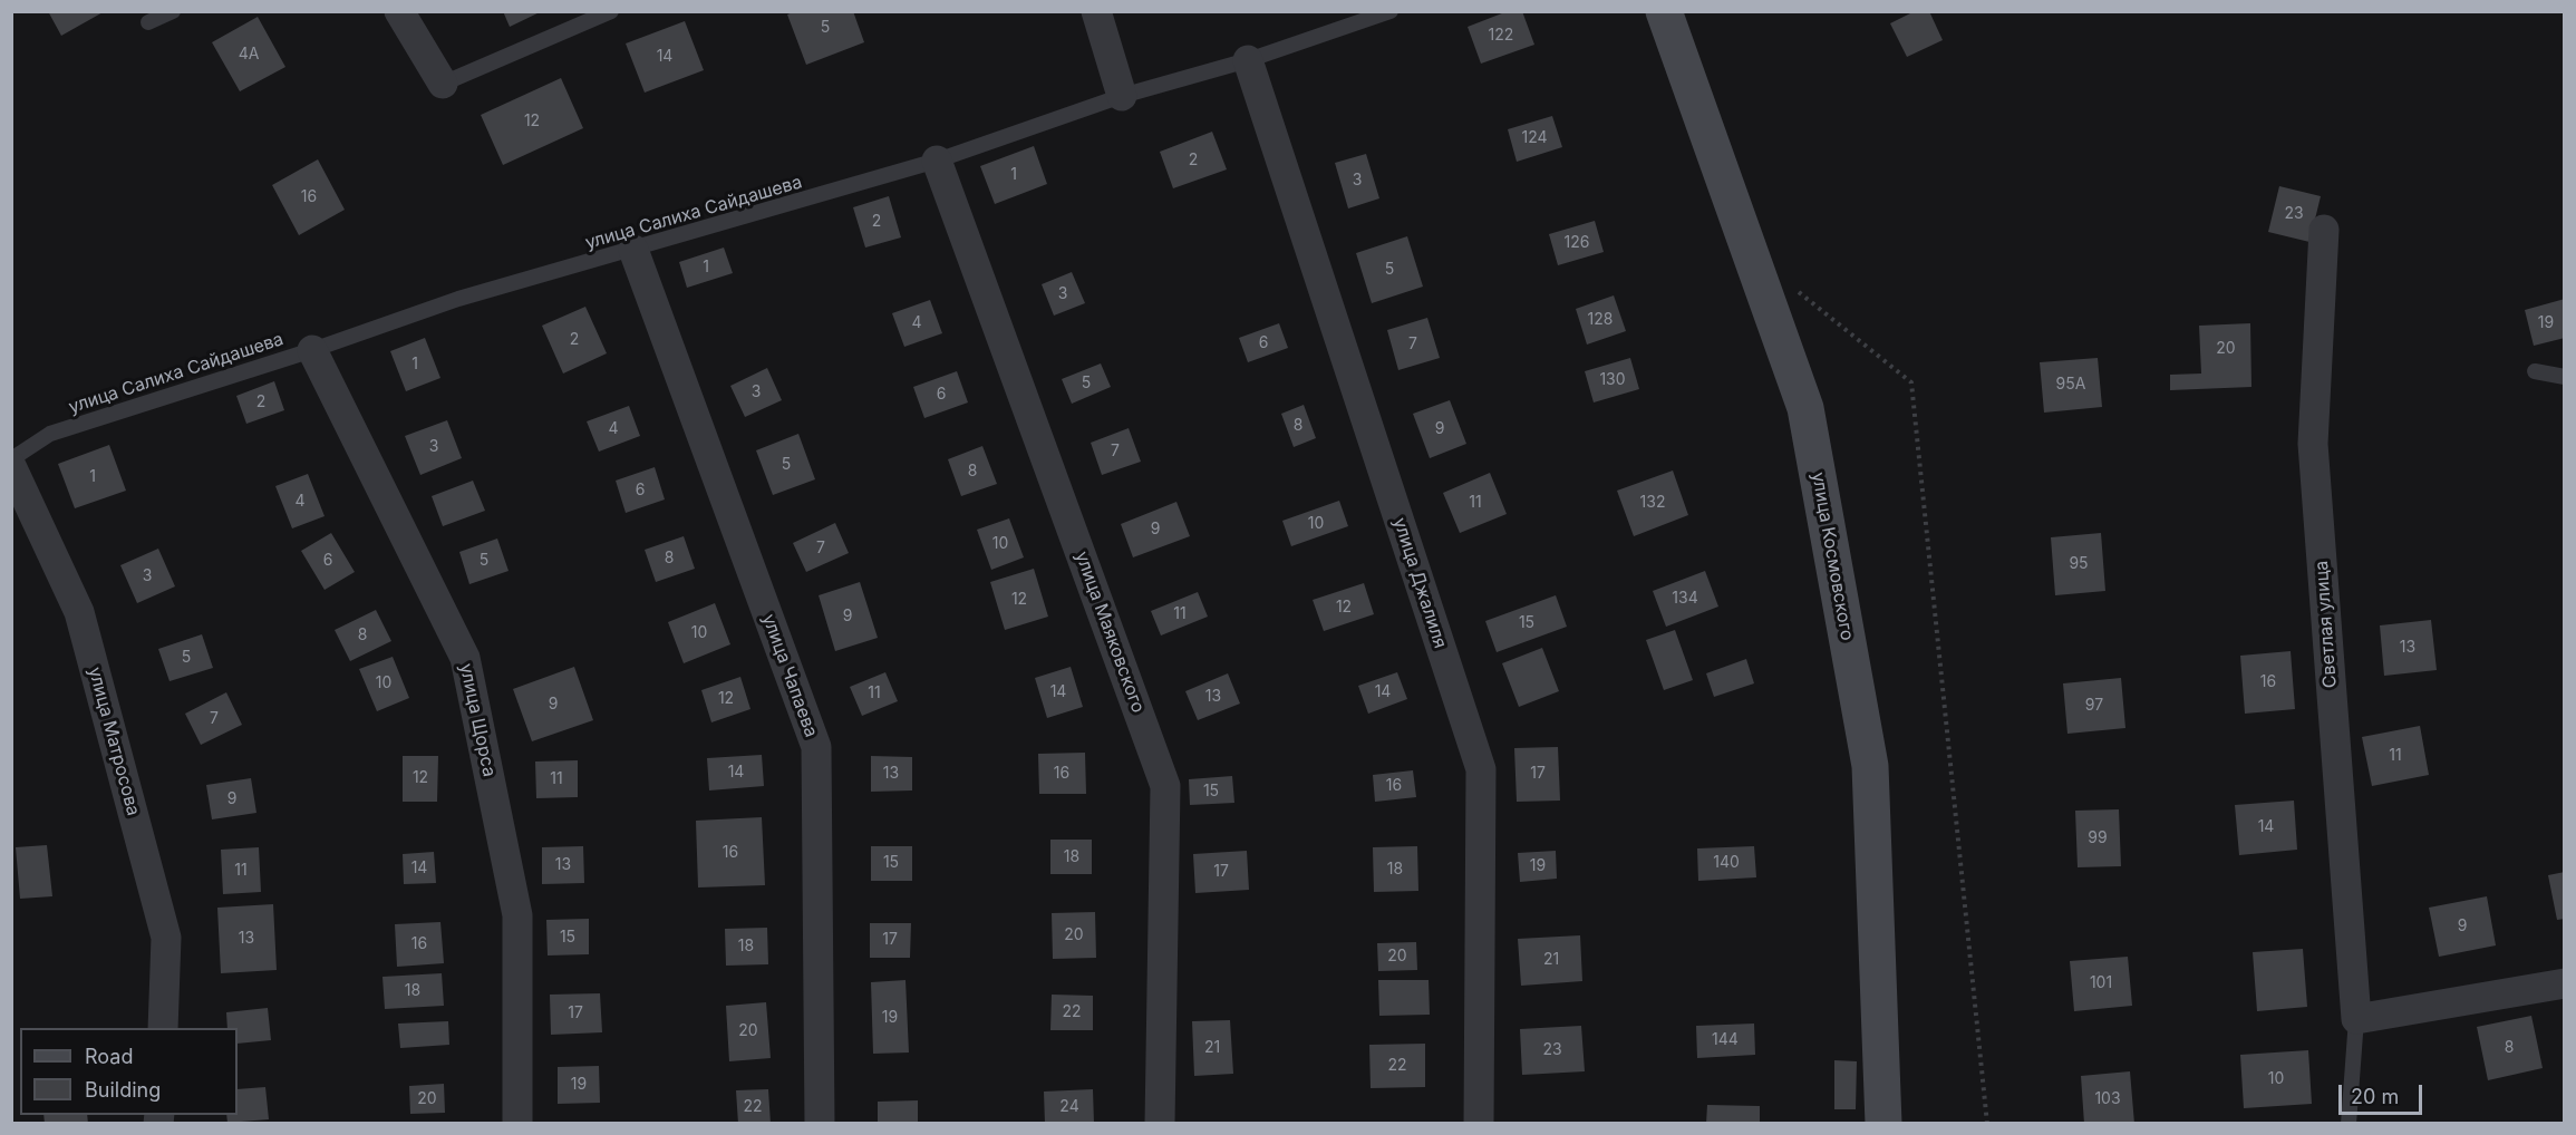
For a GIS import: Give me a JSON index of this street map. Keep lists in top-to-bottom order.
{
  "streets": {
    "main road": ["улица Космовского"],
    "street": [
      "улица Джалиля",
      "Светлая улица",
      "улица Маяковского",
      "улица Чапаева",
      "улица Щорса",
      "улица Матросова"
    ],
    "lane": ["улица Салиха Сайдашева"]
  },
  "crossings": [
    ["улица Салиха Сайдашева", "улица Джалиля"],
    ["улица Салиха Сайдашева", "улица Маяковского"],
    ["улица Салиха Сайдашева", "улица Чапаева"],
    ["улица Салиха Сайдашева", "улица Щорса"]
  ],
  "house_numbers": [
    "5",
    "122",
    "4А",
    "14",
    "12",
    "124",
    "2",
    "1",
    "3",
    "16",
    "23",
    "2",
    "126",
    "1",
    "5",
    "3",
    "128",
    "4",
    "19",
    "2",
    "6",
    "7",
    "20",
    "1",
    "130",
    "5",
    "95А",
    "3",
    "6",
    "2",
    "8",
    "4",
    "9",
    "3",
    "7",
    "5",
    "8",
    "1",
    "6",
    "4",
    "11",
    "132",
    "10",
    "9",
    "10",
    "7",
    "8",
    "6",
    "5",
    "95",
    "3",
    "134",
    "12",
    "12",
    "11",
    "9",
    "15",
    "10",
    "8",
    "13",
    "5",
    "16",
    "10",
    "14",
    "14",
    "11",
    "13",
    "12",
    "9",
    "97",
    "7",
    "11",
    "14",
    "13",
    "16",
    "17",
    "12",
    "11",
    "16",
    "15",
    "9",
    "14",
    "99",
    "16",
    "18",
    "15",
    "140",
    "13",
    "19",
    "14",
    "18",
    "11",
    "17",
    "9",
    "20",
    "15",
    "13",
    "17",
    "16",
    "18",
    "20",
    "21",
    "101",
    "18",
    "22",
    "17",
    "19",
    "20",
    "144",
    "21",
    "8",
    "23",
    "22",
    "10",
    "19",
    "20",
    "103",
    "22",
    "24"
  ],
  "legend": ["Road", "Building"],
  "scale_bar": "20 m"
}
